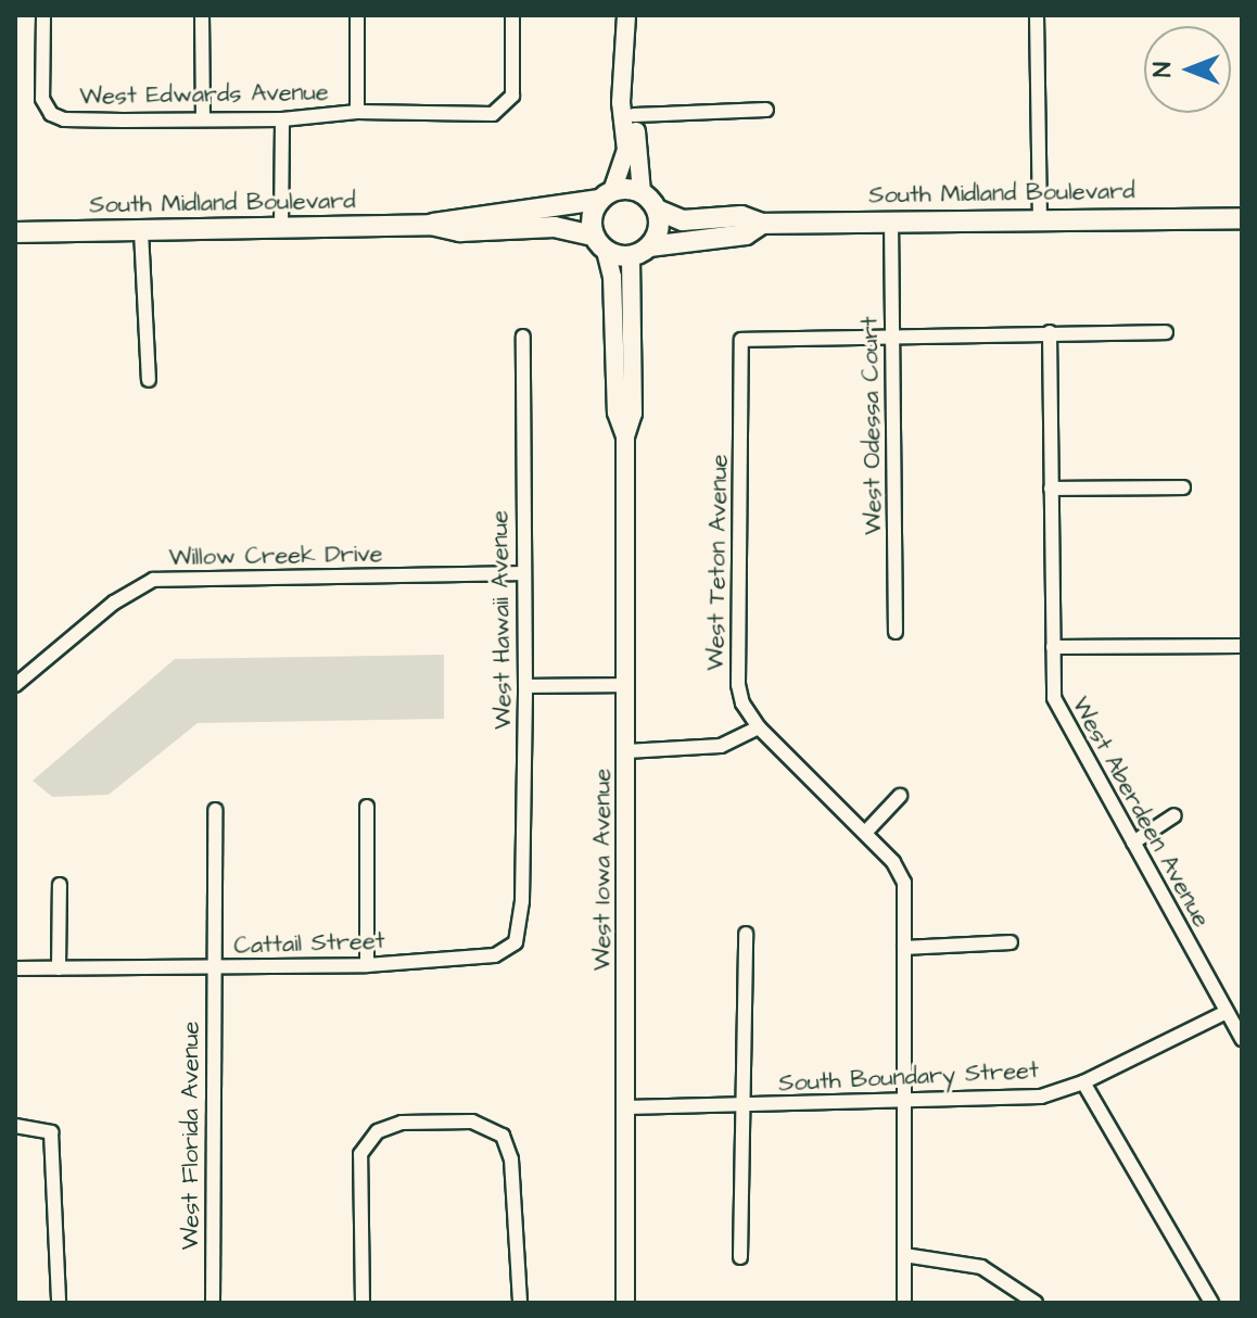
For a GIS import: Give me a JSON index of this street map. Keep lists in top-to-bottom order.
{
  "streets": {
    "main road": ["South Midland Boulevard"],
    "street": [
      "West Edwards Avenue",
      "West Odessa Court",
      "Willow Creek Drive",
      "West Teton Avenue",
      "West Hawaii Avenue",
      "West Aberdeen Avenue",
      "West Iowa Avenue",
      "Cattail Street",
      "South Boundary Street",
      "West Florida Avenue"
    ]
  },
  "crossings": [
    ["South Midland Boulevard", "West Odessa Court"],
    ["South Midland Boulevard", "West Iowa Avenue"],
    ["West Odessa Court", "West Teton Avenue"],
    ["Willow Creek Drive", "West Hawaii Avenue"],
    ["West Teton Avenue", "West Aberdeen Avenue"],
    ["West Teton Avenue", "South Boundary Street"],
    ["West Hawaii Avenue", "Cattail Street"],
    ["West Aberdeen Avenue", "South Boundary Street"],
    ["West Iowa Avenue", "South Boundary Street"],
    ["Cattail Street", "West Florida Avenue"]
  ],
  "north": "left"
}
